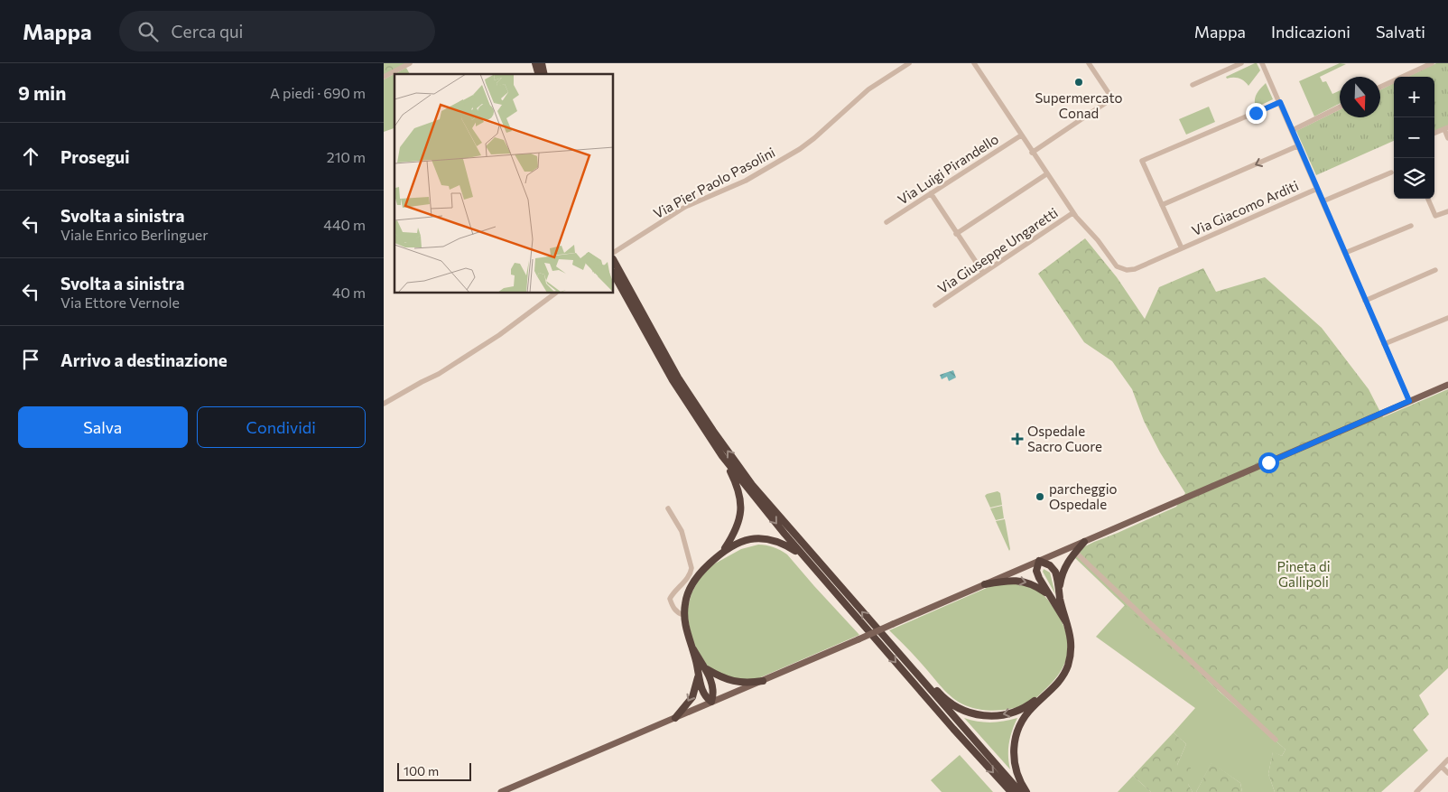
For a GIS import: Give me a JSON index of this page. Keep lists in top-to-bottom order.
{
  "streets": {
    "street": [
      "Via Luigi Pirandello",
      "Via Pier Paolo Pasolini",
      "Via Giacomo Arditi",
      "Via Giuseppe Ungaretti"
    ]
  },
  "crossings": [
    ["Via Giacomo Arditi", "Via Giuseppe Ungaretti"]
  ],
  "parks": ["Pineta di Gallipoli"],
  "places": {
    "other": ["Supermercato Conad", "parcheggio Ospedale"],
    "health": ["Ospedale Sacro Cuore"]
  },
  "scale_bar": "100 m",
  "north": "bottom",
  "page": {
    "header": "Mappa",
    "search": "Cerca qui",
    "nav": ["Mappa", "Indicazioni", "Salvati"],
    "heading": ["9 min", "A piedi · 690 m"],
    "map_buttons": ["+", "−"],
    "list": [
      ["Prosegui", "210 m"],
      ["Svolta a sinistra", "Viale Enrico Berlinguer", "440 m"],
      ["Svolta a sinistra", "Via Ettore Vernole", "40 m"],
      "Arrivo a destinazione"
    ],
    "buttons": ["Salva", "Condividi"],
    "scale": "100 m"
  }
}
